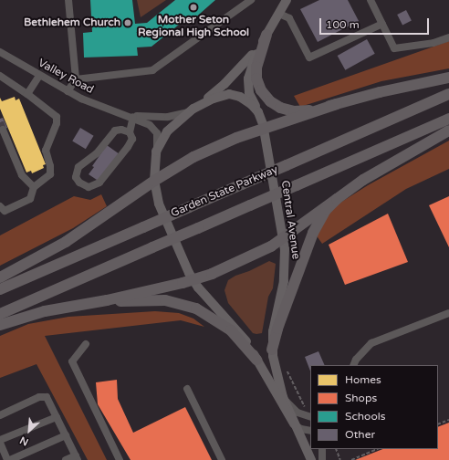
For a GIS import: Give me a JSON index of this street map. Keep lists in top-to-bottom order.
{
  "streets": {
    "highway": ["Garden State Parkway"],
    "main road": ["Central Avenue"],
    "street": ["Valley Road"]
  },
  "crossings": [
    ["Valley Road", "Central Avenue"]
  ],
  "places": ["Mother Seton Regional High School", "Bethlehem Church"],
  "legend": [
    "Homes",
    "Shops",
    "Schools",
    "Other"
  ],
  "scale_bar": "100 m",
  "north": "bottom left"
}
